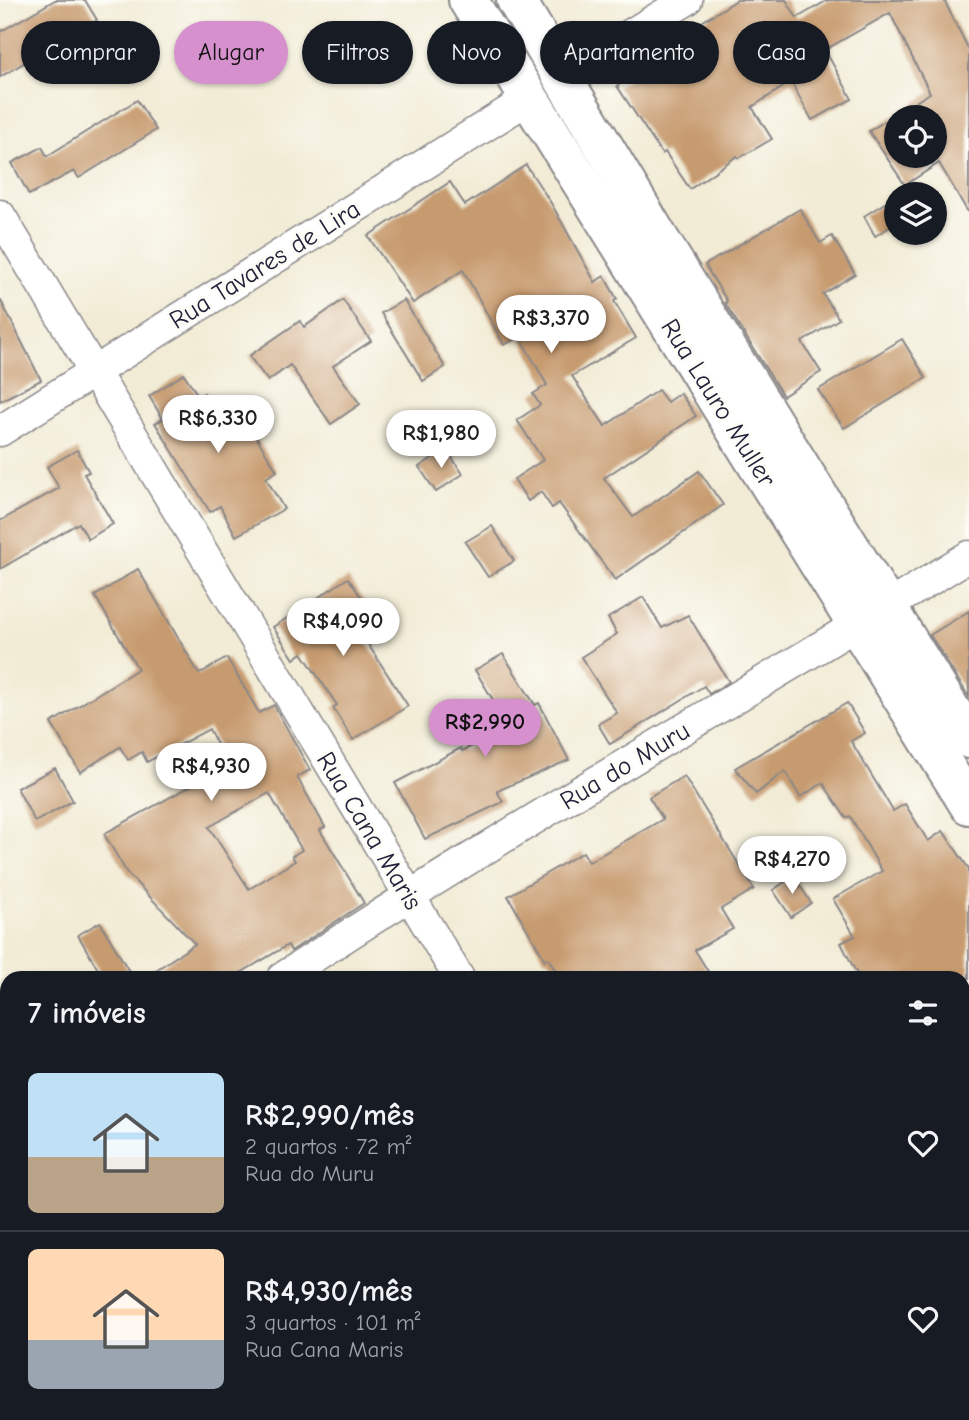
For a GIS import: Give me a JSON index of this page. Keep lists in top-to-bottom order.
{
  "streets": {
    "street": [
      "Rua Tavares de Lira",
      "Rua Lauro Muller",
      "Rua do Muru",
      "Rua Cana Maris"
    ]
  },
  "crossings": [
    ["Rua Tavares de Lira", "Rua Lauro Muller"],
    ["Rua Tavares de Lira", "Rua Cana Maris"],
    ["Rua Lauro Muller", "Rua do Muru"],
    ["Rua do Muru", "Rua Cana Maris"]
  ],
  "page": {
    "chip": [
      "Comprar",
      "Alugar",
      "Filtros",
      "Novo",
      "Apartamento",
      "Casa"
    ],
    "price": [
      "R$3,370",
      "R$6,330",
      "R$1,980",
      "R$4,090",
      "R$2,990",
      "R$4,930",
      "R$4,270"
    ],
    "heading": "7 imóveis",
    "list": [
      {
        "name": "R$2,990/mês",
        "note": "2 quartos · 72 m² · Rua do Muru"
      },
      {
        "name": "R$4,930/mês",
        "note": "3 quartos · 101 m² · Rua Cana Maris"
      }
    ]
  }
}
